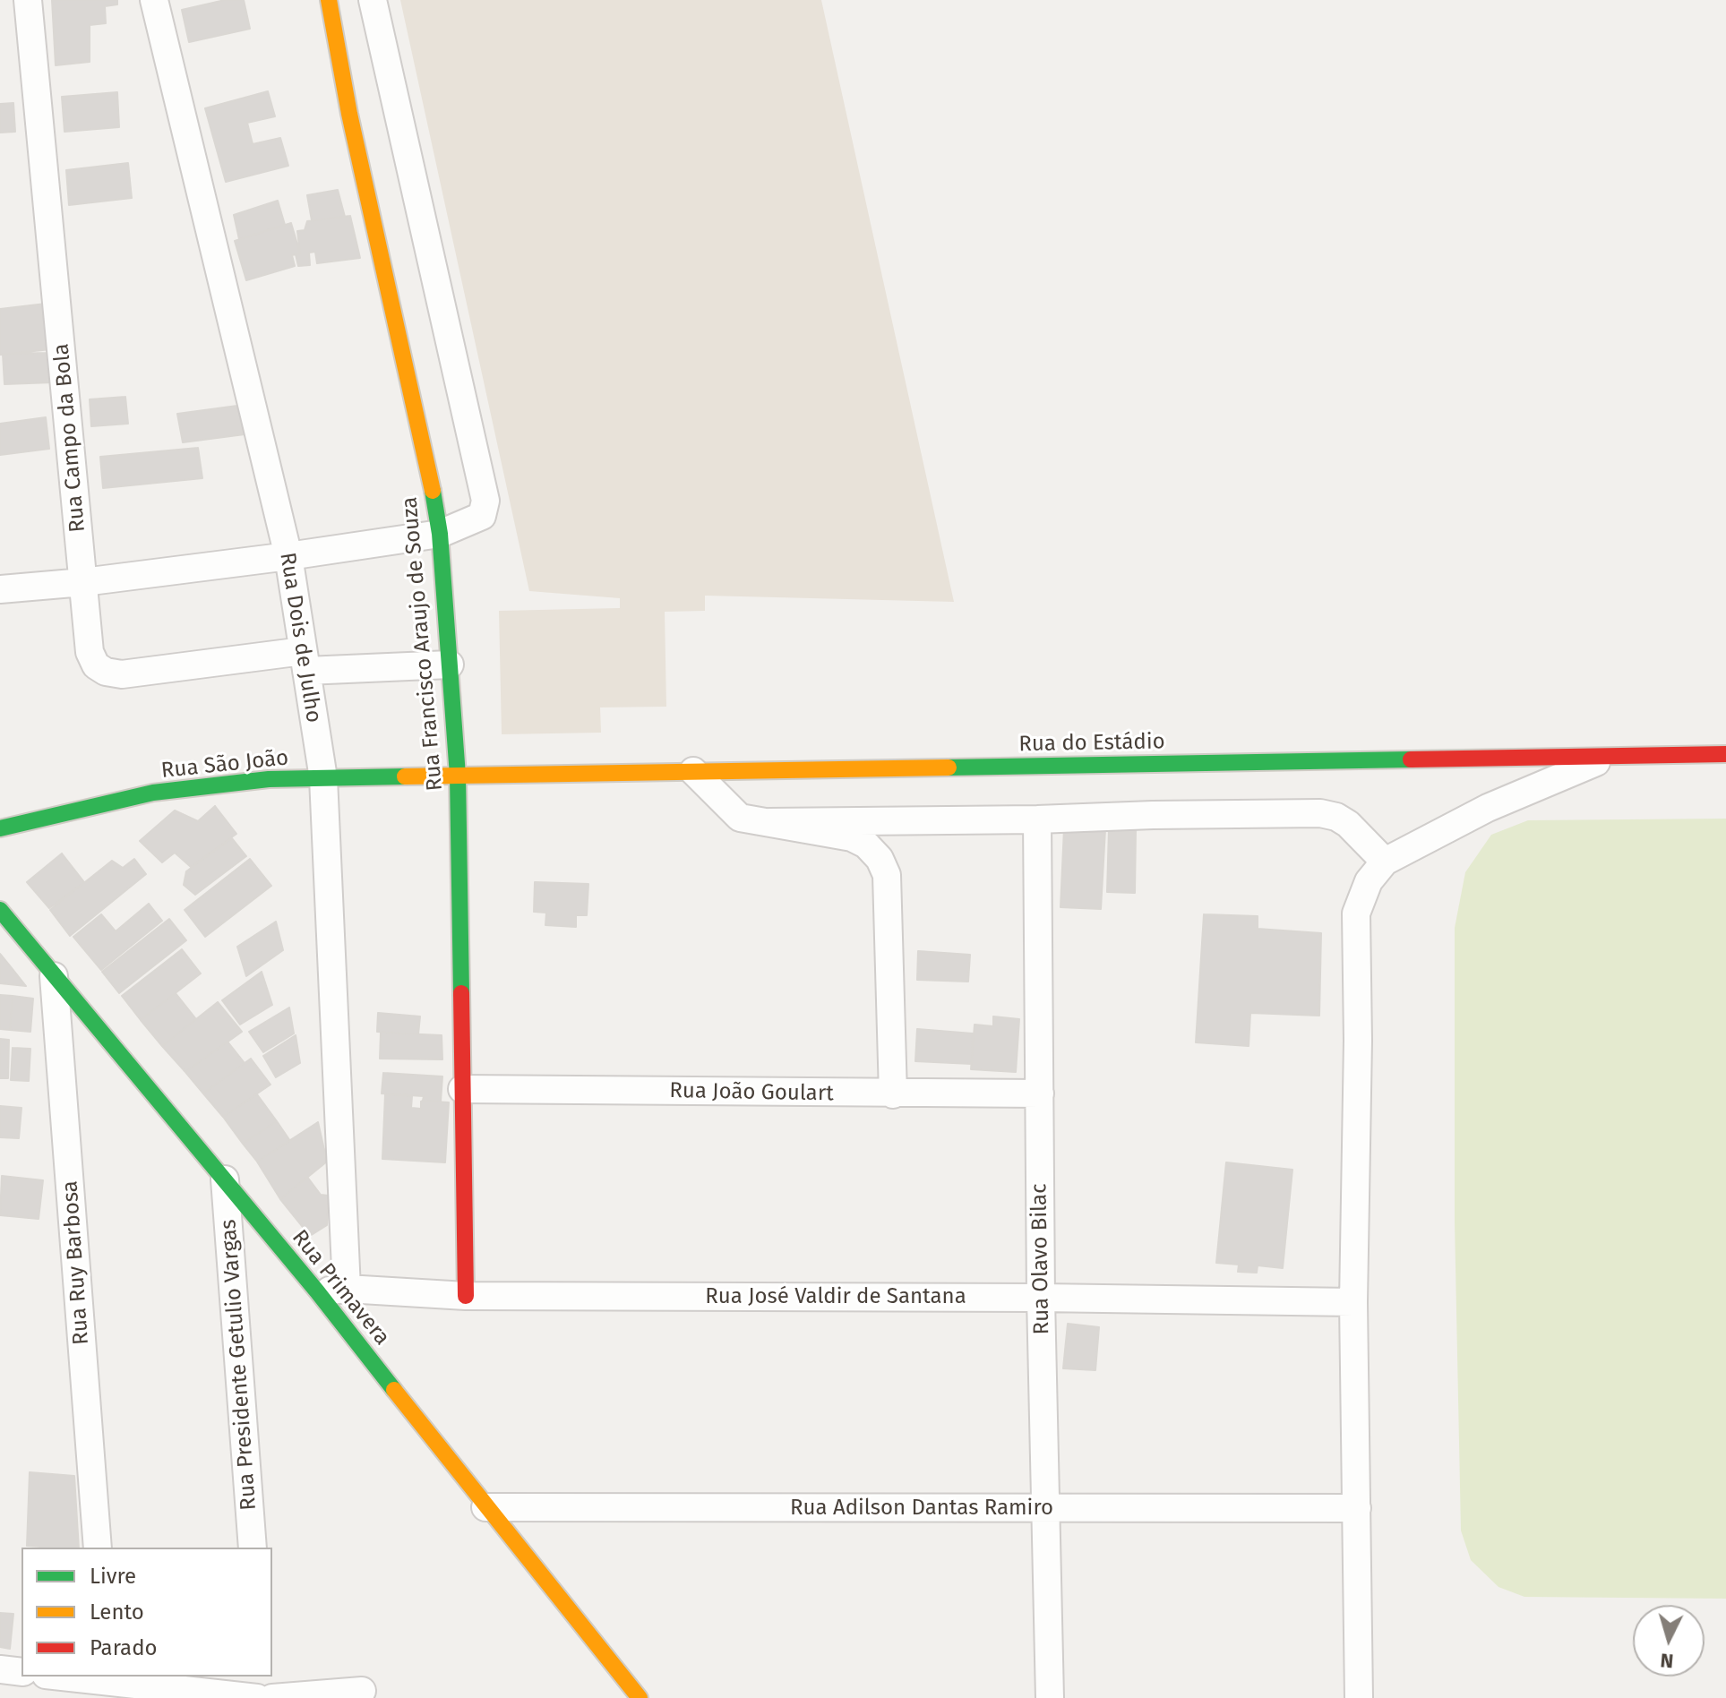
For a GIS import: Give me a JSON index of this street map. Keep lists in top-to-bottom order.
{
  "streets": {
    "street": [
      "Rua Campo da Bola",
      "Rua Dois de Julho",
      "Rua Francisco Araujo de Souza",
      "Rua do Estádio",
      "Rua São João",
      "Rua João Goulart",
      "Rua Olavo Bilac",
      "Rua Ruy Barbosa",
      "Rua Primavera",
      "Rua José Valdir de Santana",
      "Rua Presidente Getulio Vargas",
      "Rua Adilson Dantas Ramiro"
    ]
  },
  "crossings": [
    ["Rua Campo da Bola", "Rua Dois de Julho"],
    ["Rua Dois de Julho", "Rua São João"],
    ["Rua Dois de Julho", "Rua José Valdir de Santana"],
    ["Rua Francisco Araujo de Souza", "Rua do Estádio"],
    ["Rua Francisco Araujo de Souza", "Rua São João"],
    ["Rua Francisco Araujo de Souza", "Rua João Goulart"],
    ["Rua Francisco Araujo de Souza", "Rua José Valdir de Santana"],
    ["Rua do Estádio", "Rua São João"],
    ["Rua João Goulart", "Rua Olavo Bilac"],
    ["Rua Olavo Bilac", "Rua José Valdir de Santana"],
    ["Rua Olavo Bilac", "Rua Adilson Dantas Ramiro"],
    ["Rua Ruy Barbosa", "Rua Primavera"],
    ["Rua Primavera", "Rua José Valdir de Santana"],
    ["Rua Primavera", "Rua Presidente Getulio Vargas"],
    ["Rua Primavera", "Rua Adilson Dantas Ramiro"]
  ],
  "legend": ["Livre", "Lento", "Parado"],
  "north": "bottom"
}
